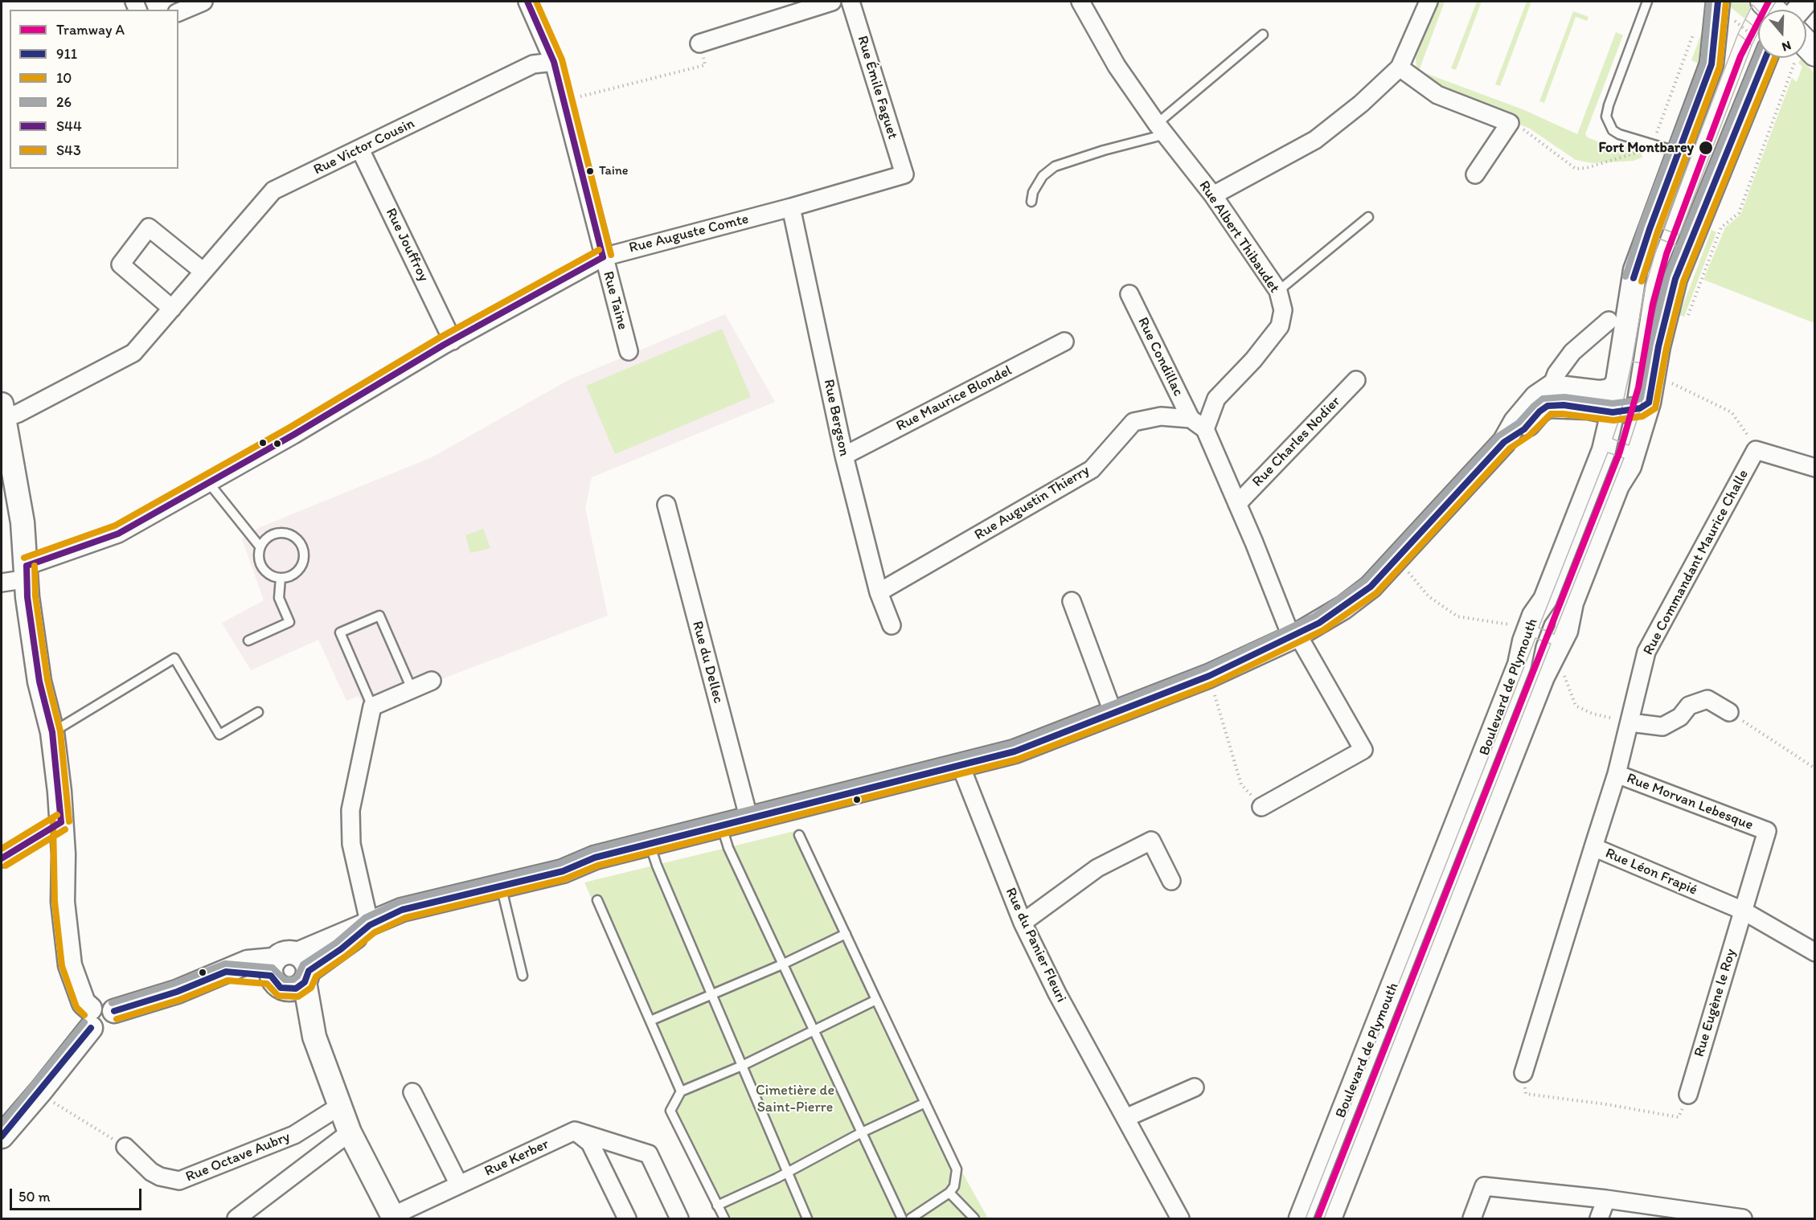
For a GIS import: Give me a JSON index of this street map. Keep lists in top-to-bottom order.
{
  "streets": {
    "main road": ["Boulevard de Plymouth"],
    "street": [
      "Rue Émile Faguet",
      "Rue Victor Cousin",
      "Rue Auguste Comte",
      "Rue Albert Thibaudet",
      "Rue Jouffroy",
      "Rue Taine",
      "Rue Condillac",
      "Rue Maurice Blondel",
      "Rue Bergson",
      "Rue Charles Nodier",
      "Rue Augustin Thierry",
      "Rue Commandant Maurice Challe",
      "Rue du Dellec",
      "Rue Morvan Lebesque",
      "Rue Léon Frapié",
      "Rue du Panier Fleuri",
      "Rue Eugène le Roy",
      "Rue Octave Aubry",
      "Rue Kerber"
    ]
  },
  "crossings": [
    ["Rue Émile Faguet", "Rue Auguste Comte"],
    ["Rue Victor Cousin", "Rue Jouffroy"],
    ["Rue Victor Cousin", "Rue Taine"],
    ["Rue Auguste Comte", "Rue Jouffroy"],
    ["Rue Auguste Comte", "Rue Taine"],
    ["Rue Auguste Comte", "Rue Bergson"],
    ["Rue Condillac", "Rue Augustin Thierry"],
    ["Rue Maurice Blondel", "Rue Bergson"],
    ["Rue Bergson", "Rue Augustin Thierry"],
    ["Rue Commandant Maurice Challe", "Rue Morvan Lebesque"],
    ["Rue Commandant Maurice Challe", "Rue Léon Frapié"],
    ["Rue Morvan Lebesque", "Rue Léon Frapié"],
    ["Rue Morvan Lebesque", "Rue Eugène le Roy"],
    ["Rue Léon Frapié", "Rue Eugène le Roy"]
  ],
  "parks": ["Cimetière de Saint-Pierre"],
  "places": ["Fort Montbarey", "Taine"],
  "lines": [
    "tram line A",
    "transit line 911",
    "transit line 26",
    "transit line S44",
    "transit line S43",
    "transit line 10"
  ],
  "legend": [
    "Tramway A",
    "911",
    "10",
    "26",
    "S44",
    "S43"
  ],
  "scale_bar": "50 m",
  "north": "bottom"
}
